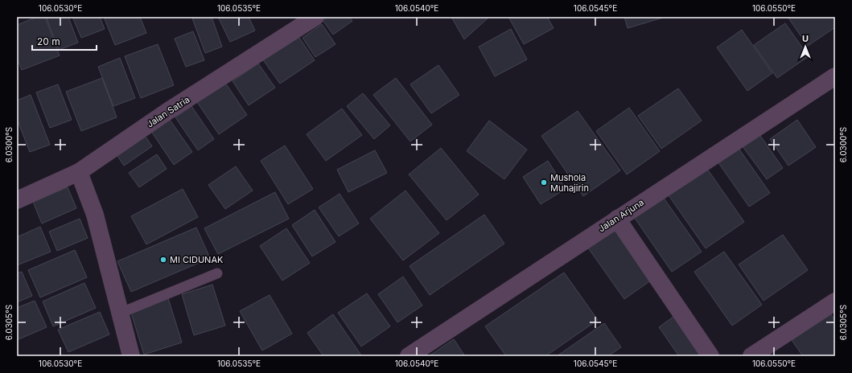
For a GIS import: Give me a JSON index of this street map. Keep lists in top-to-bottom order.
{
  "streets": {
    "street": ["Jalan Satria", "Jalan Arjuna"]
  },
  "places": ["Mushola Muhajirin", "MI CIDUNAK"],
  "scale_bar": "20 m",
  "north": "top",
  "coordinates": [
    "106.0530°E",
    "106.0535°E",
    "106.0540°E",
    "106.0545°E",
    "106.0550°E",
    "6.0300°S",
    "6.0305°S"
  ]
}
